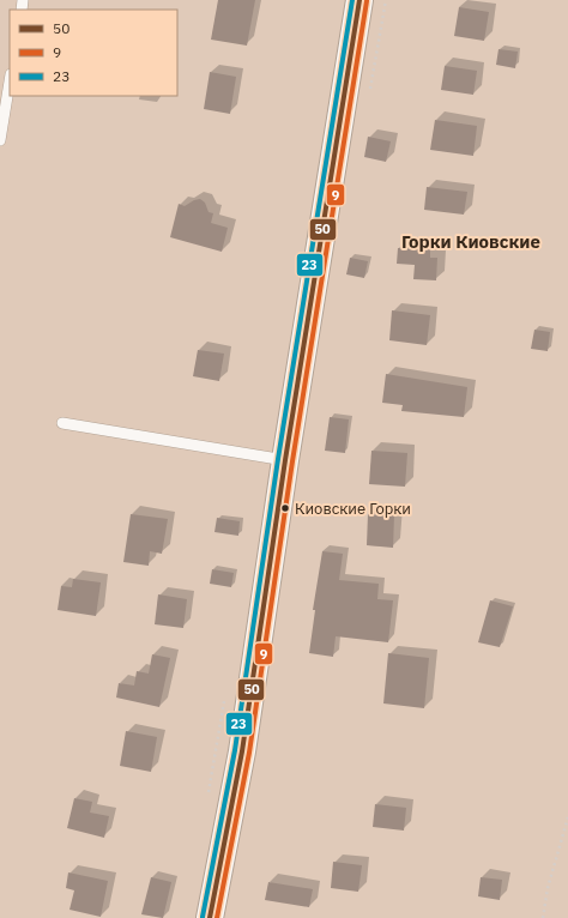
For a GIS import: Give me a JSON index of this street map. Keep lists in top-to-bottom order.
{
  "districts": ["Горки Киовские"],
  "places": ["Киовские Горки"],
  "lines": ["transit line 50", "transit line 23", "transit line 9"],
  "legend": ["50", "9", "23"]
}
